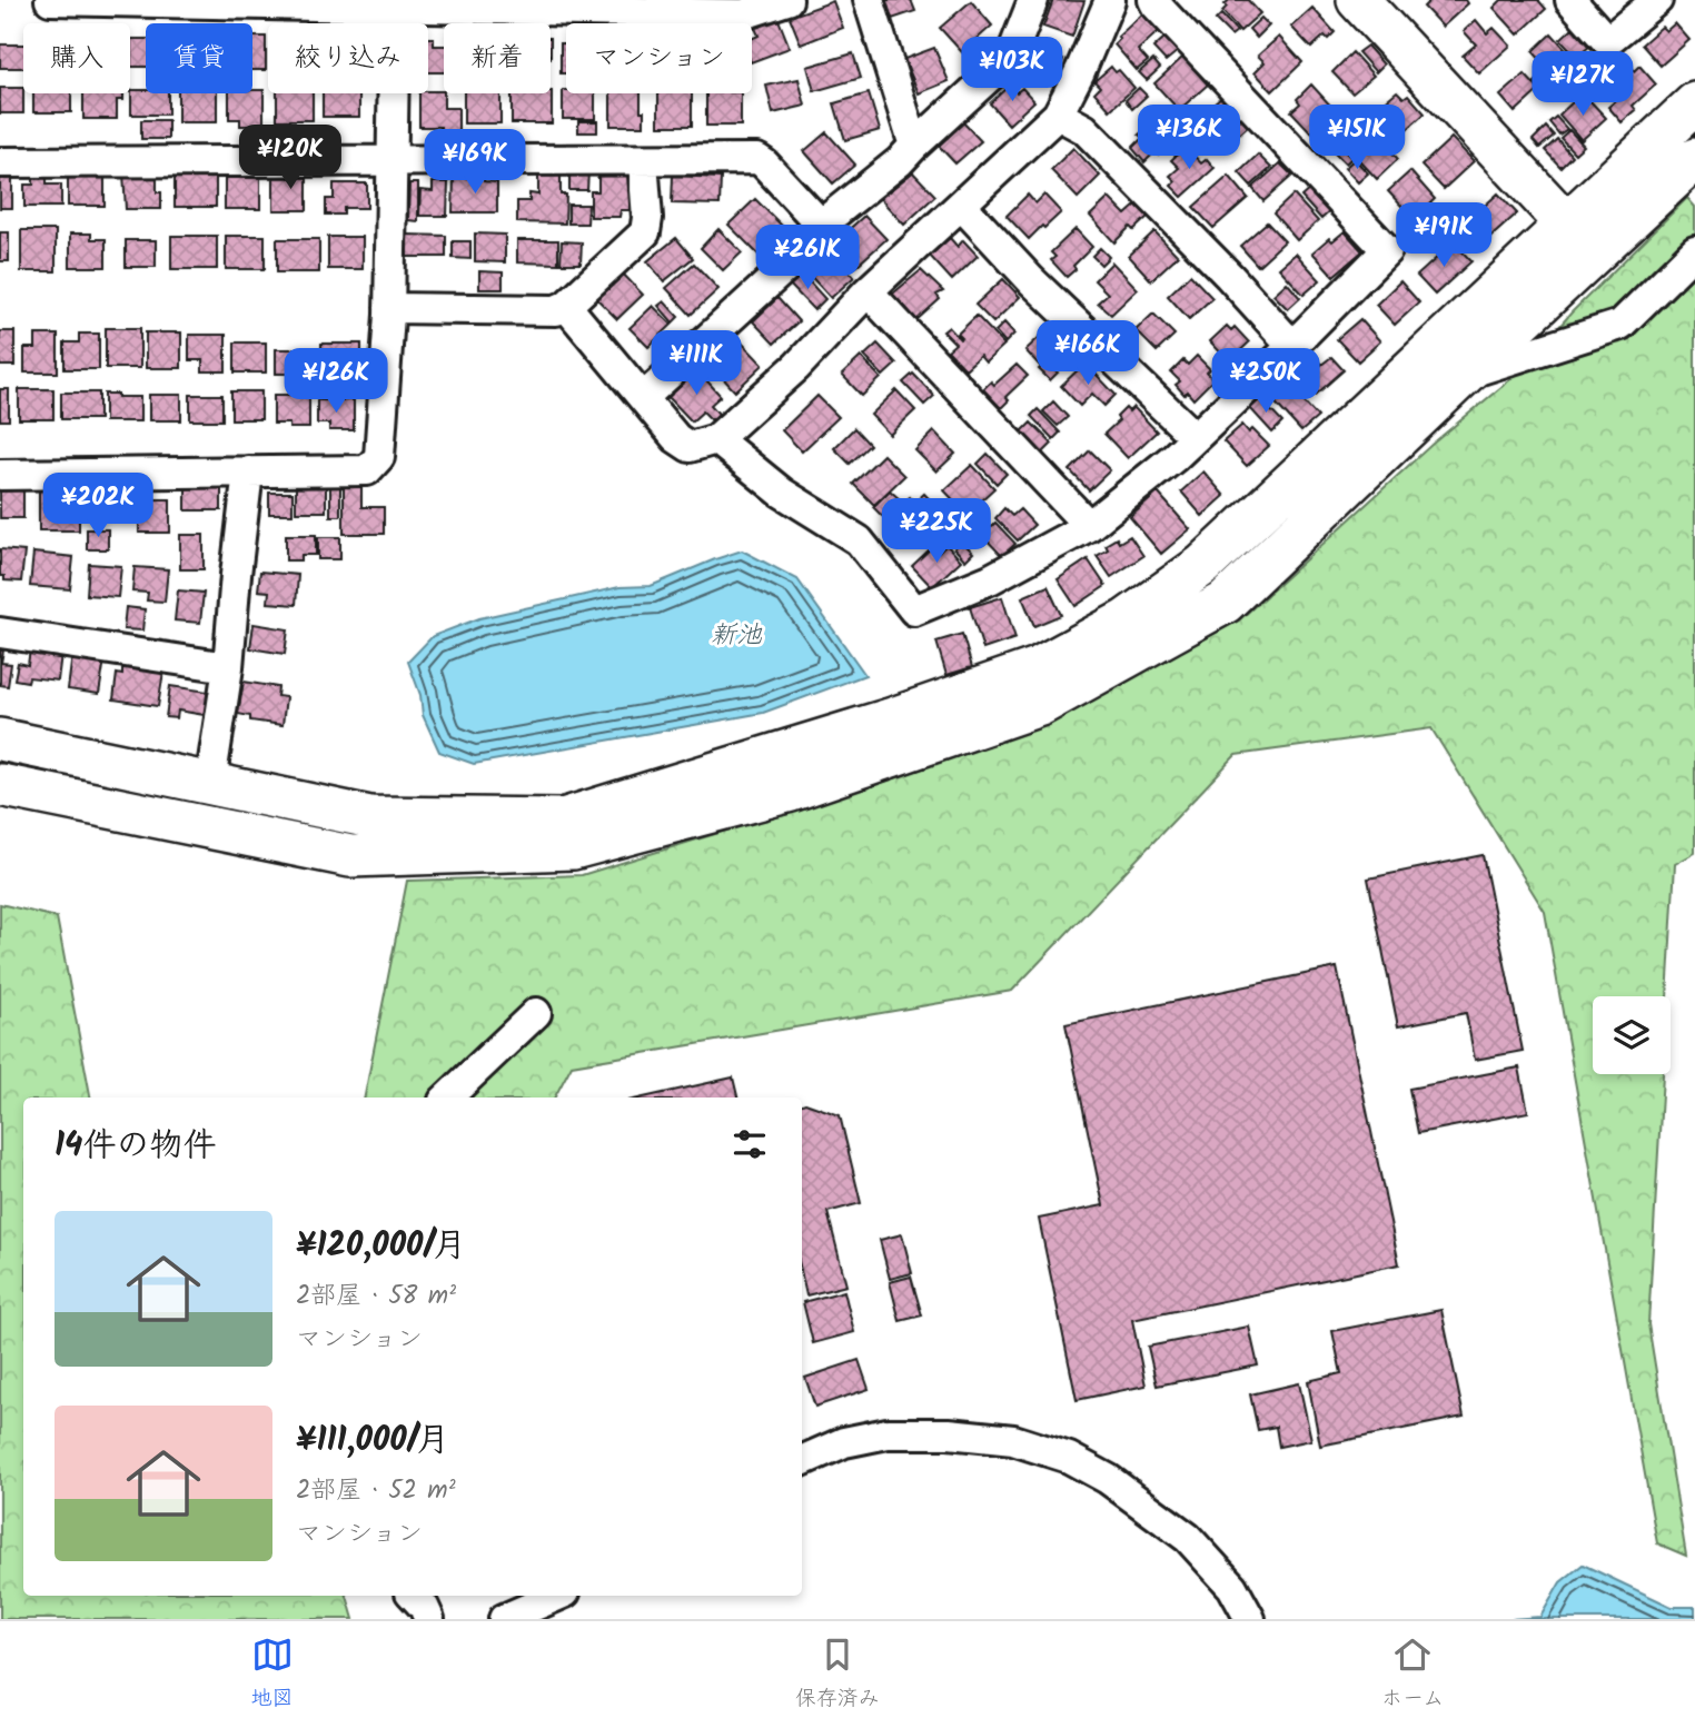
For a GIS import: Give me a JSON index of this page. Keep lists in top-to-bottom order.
{
  "water": ["新池"],
  "page": {
    "chip": [
      "購入",
      "賃貸",
      "絞り込み",
      "新着",
      "マンション"
    ],
    "price": [
      "¥103K",
      "¥127K",
      "¥136K",
      "¥151K",
      "¥120K",
      "¥169K",
      "¥191K",
      "¥261K",
      "¥166K",
      "¥111K",
      "¥126K",
      "¥250K",
      "¥202K",
      "¥225K"
    ],
    "heading": "14件の物件",
    "list": [
      {
        "name": "¥120,000/月",
        "note": "2部屋 · 58 m² · マンション"
      },
      {
        "name": "¥111,000/月",
        "note": "2部屋 · 52 m² · マンション"
      }
    ],
    "tabs": ["地図", "保存済み", "ホーム"]
  }
}
